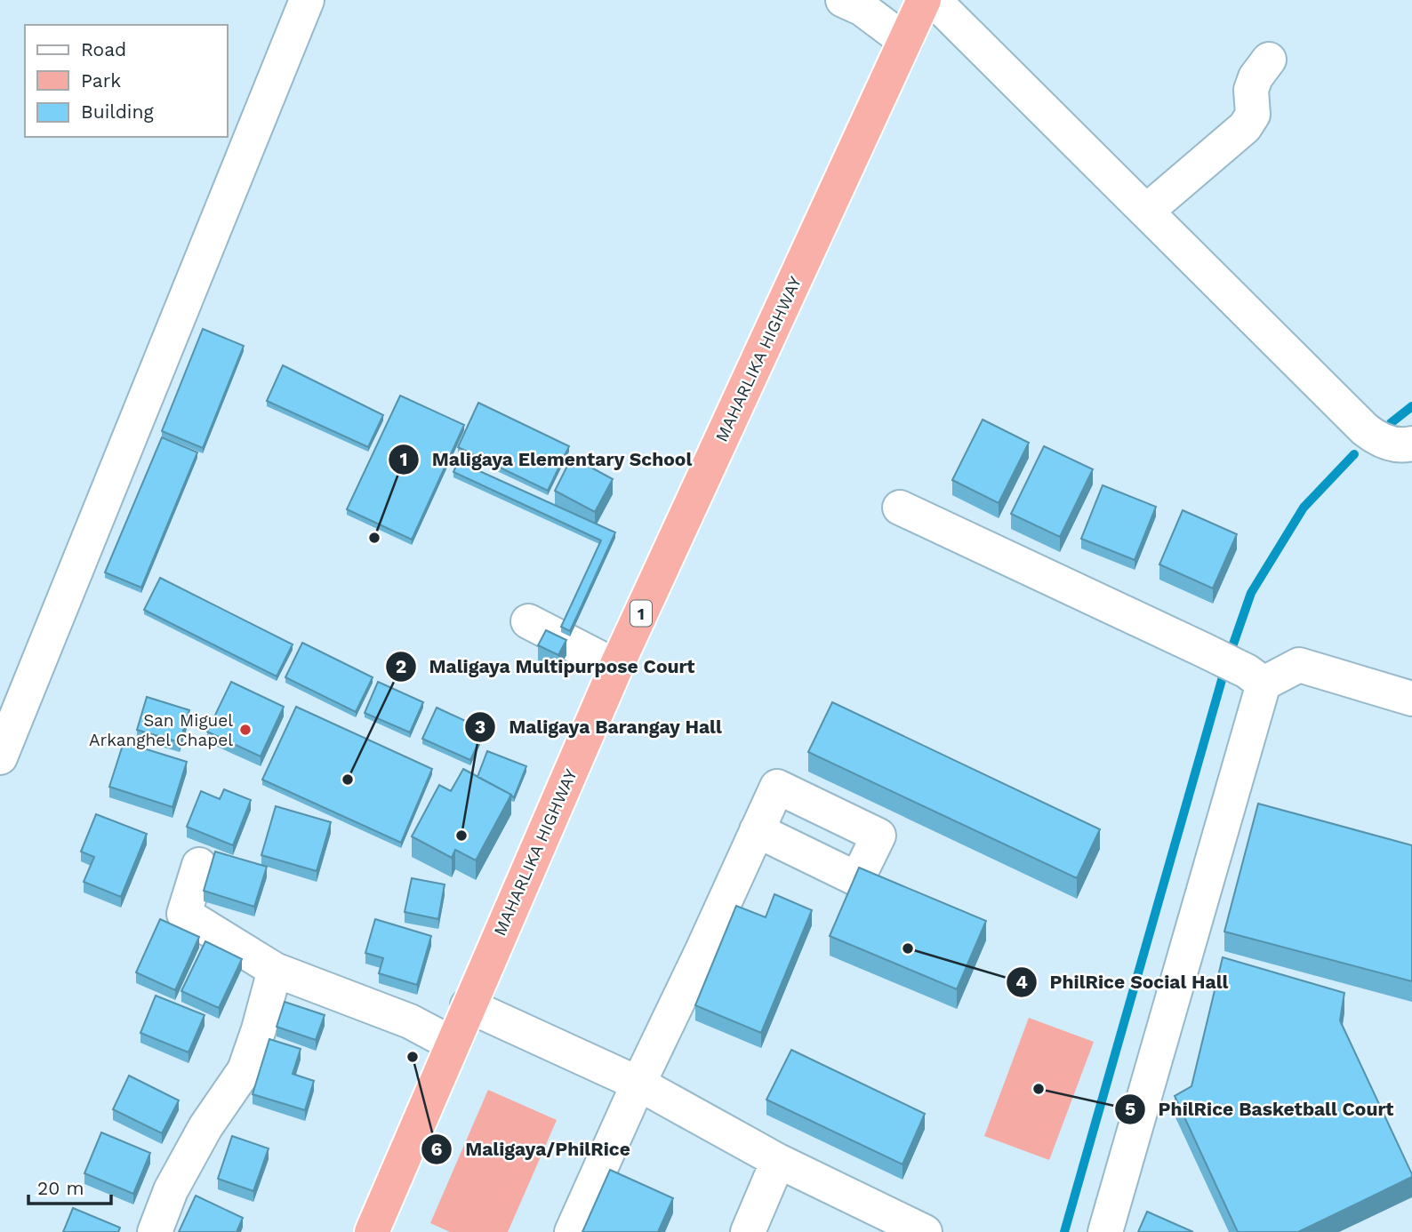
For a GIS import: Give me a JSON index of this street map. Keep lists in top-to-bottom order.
{
  "streets": {
    "highway": ["MAHARLIKA HIGHWAY", "1"]
  },
  "places": [
    "Maligaya Elementary School",
    "San Miguel Arkanghel Chapel",
    "Maligaya Multipurpose Court",
    "Maligaya Barangay Hall",
    "PhilRice Social Hall",
    "Maligaya/PhilRice",
    "PhilRice Basketball Court"
  ],
  "legend": ["Road", "Park", "Building"],
  "scale_bar": "20 m"
}
